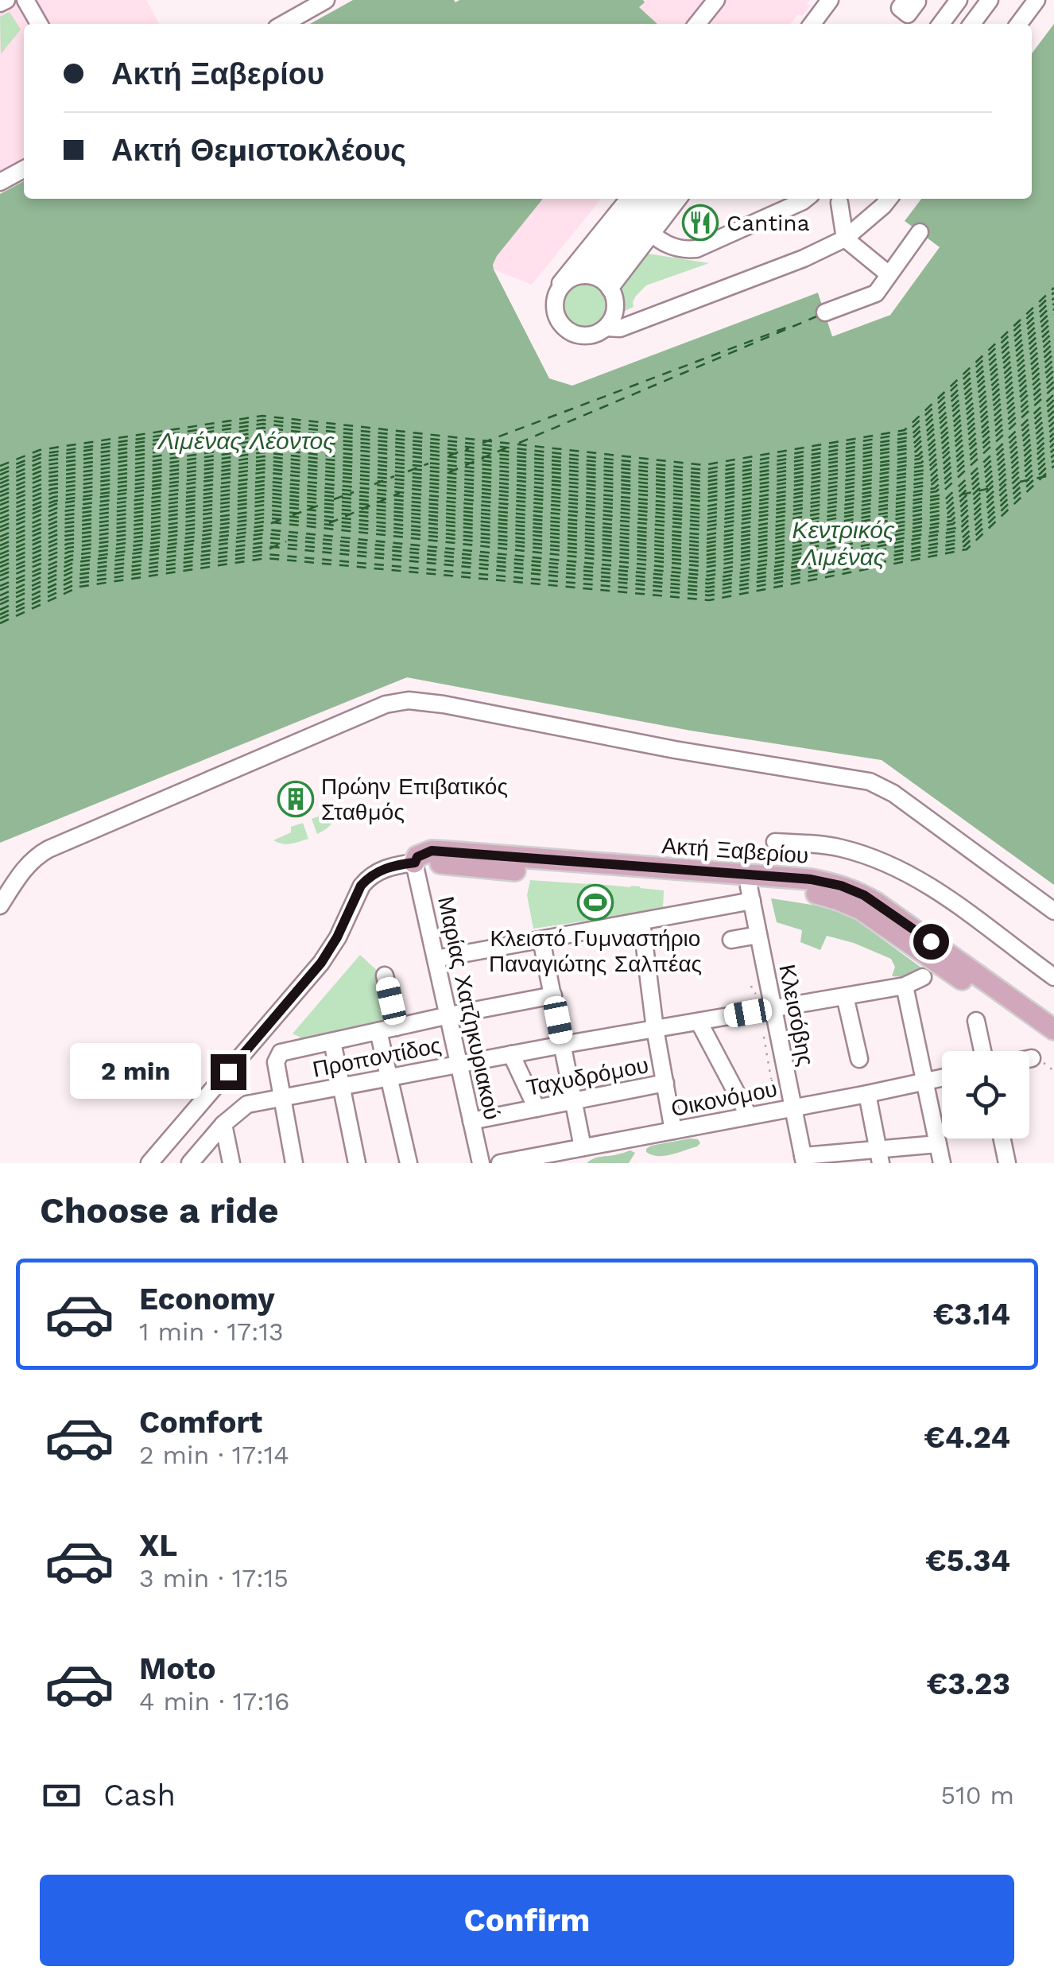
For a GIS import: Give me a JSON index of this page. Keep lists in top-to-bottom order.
{
  "streets": {
    "main road": ["Ακτή Ξαβερίου"],
    "street": [
      "Μαρίας Χατζηκυριακού",
      "Κλεισόβης",
      "Προποντίδος",
      "Ταχυδρόμου",
      "Οικονόμου"
    ]
  },
  "crossings": [
    ["Ακτή Ξαβερίου", "Μαρίας Χατζηκυριακού"],
    ["Ακτή Ξαβερίου", "Κλεισόβης"],
    ["Μαρίας Χατζηκυριακού", "Προποντίδος"],
    ["Μαρίας Χατζηκυριακού", "Ταχυδρόμου"],
    ["Κλεισόβης", "Προποντίδος"],
    ["Κλεισόβης", "Οικονόμου"]
  ],
  "water": ["Λιμένας Λέοντος", "Κεντρικός Λιμένας"],
  "places": {
    "restaurant": ["Cantina"],
    "building": ["Πρώην Επιβατικός Σταθμός"],
    "sports": ["Κλειστό Γυμναστήριο Παναγιώτης Σαλπέας"]
  },
  "page": {
    "banner": ["Ακτή Ξαβερίου", "Ακτή Θεμιστοκλέους"],
    "bubble": "2 min",
    "heading": "Choose a ride",
    "list": [
      {
        "name": "Economy",
        "note": "1 min · 17:13",
        "value": "€3.14"
      },
      {
        "name": "Comfort",
        "note": "2 min · 17:14",
        "value": "€4.24"
      },
      {
        "name": "XL",
        "note": "3 min · 17:15",
        "value": "€5.34"
      },
      {
        "name": "Moto",
        "note": "4 min · 17:16",
        "value": "€3.23"
      }
    ],
    "pay": ["Cash", "510 m"],
    "buttons": "Confirm"
  }
}
